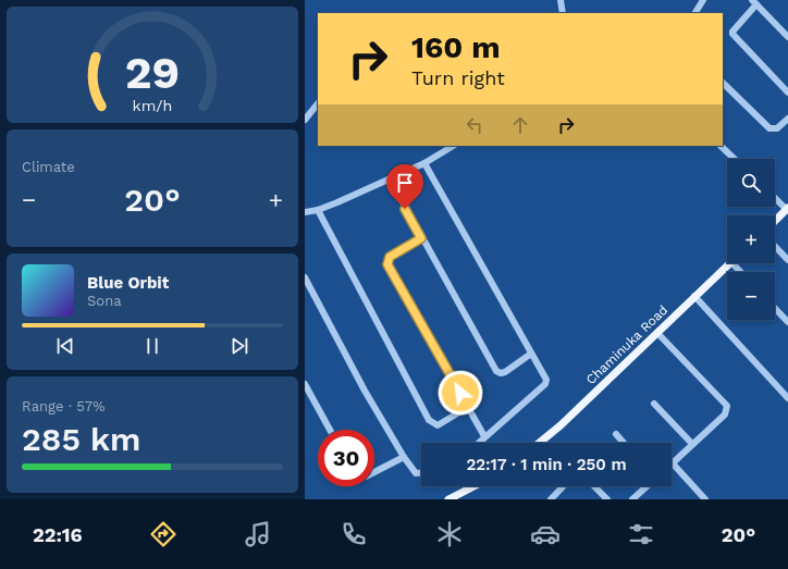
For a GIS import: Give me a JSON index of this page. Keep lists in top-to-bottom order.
{
  "streets": {
    "main road": ["Chaminuka Road"]
  },
  "page": {
    "turn": ["160 m", "Turn right"],
    "tile": [
      "Climate",
      ["Range · 57%", "285 km"]
    ],
    "map_buttons": ["+", "−"],
    "heat": ["−", "20°", "+"],
    "song": ["Blue Orbit", "Sona"],
    "limit": "30",
    "trip": "22:17 · 1 min · 250 m",
    "tabs": ["22:16", "20°"],
    "gauge": ["29", "km/h"]
  }
}
